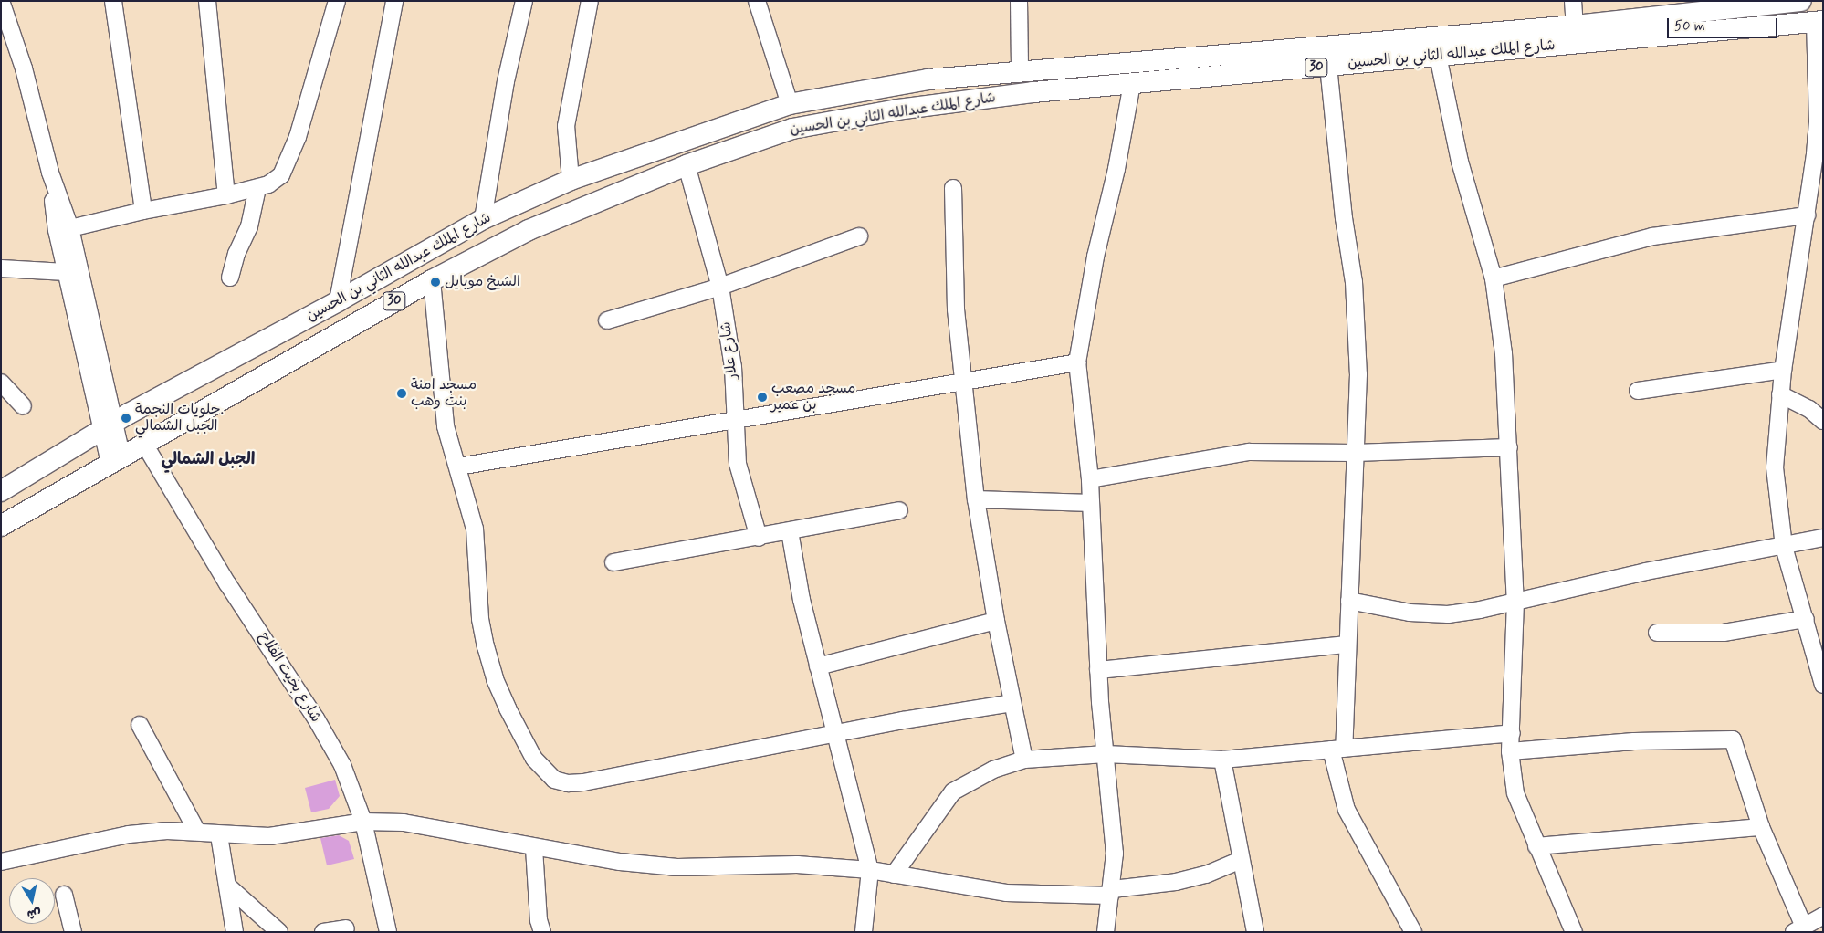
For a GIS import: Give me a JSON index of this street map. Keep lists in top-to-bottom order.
{
  "streets": {
    "main road": ["شارع الملك عبدالله الثاني بن الحسين", "30"],
    "street": ["شارع علار", "شارع بخيت الفلاح"]
  },
  "crossings": [
    ["شارع الملك عبدالله الثاني بن الحسين", "شارع علار"],
    ["شارع الملك عبدالله الثاني بن الحسين", "شارع بخيت الفلاح"]
  ],
  "districts": ["الجبل الشمالي"],
  "places": [
    "الشيخ موبايل",
    "مسجد امنة بنت وهب",
    "مسجد مصعب بن عمير",
    "حلويات النجمة. الجبل الشمالي"
  ],
  "scale_bar": "50 m",
  "north": "bottom"
}
